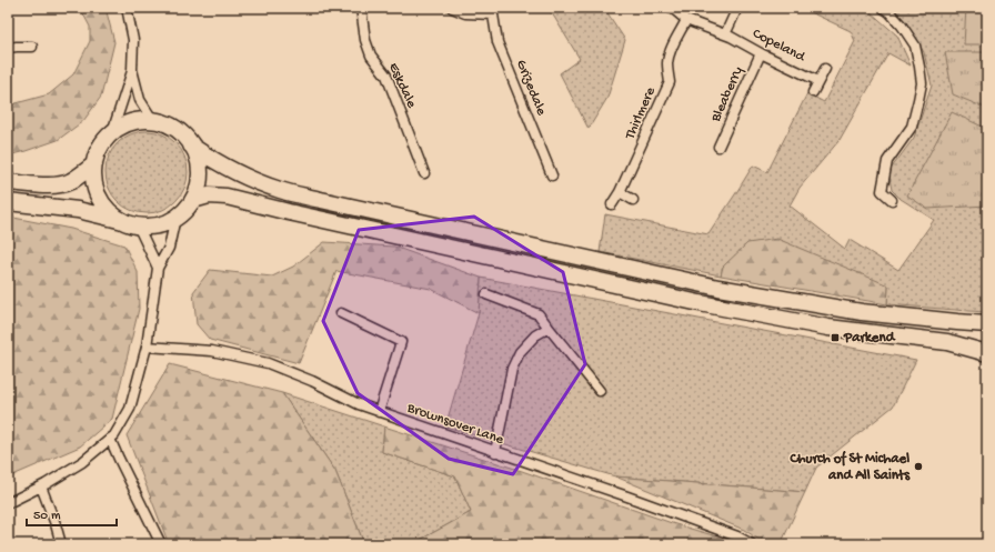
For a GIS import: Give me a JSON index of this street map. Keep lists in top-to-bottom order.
{
  "streets": {
    "street": [
      "Copeland",
      "Eskdale",
      "Grizedale",
      "Bleaberry",
      "Thirlmere",
      "Brownsover Lane"
    ]
  },
  "crossings": [
    ["Copeland", "Bleaberry"],
    ["Copeland", "Thirlmere"]
  ],
  "places": {
    "transit": ["Parkend"],
    "other": ["Church of St Michael and All Saints"]
  },
  "scale_bar": "50 m"
}
